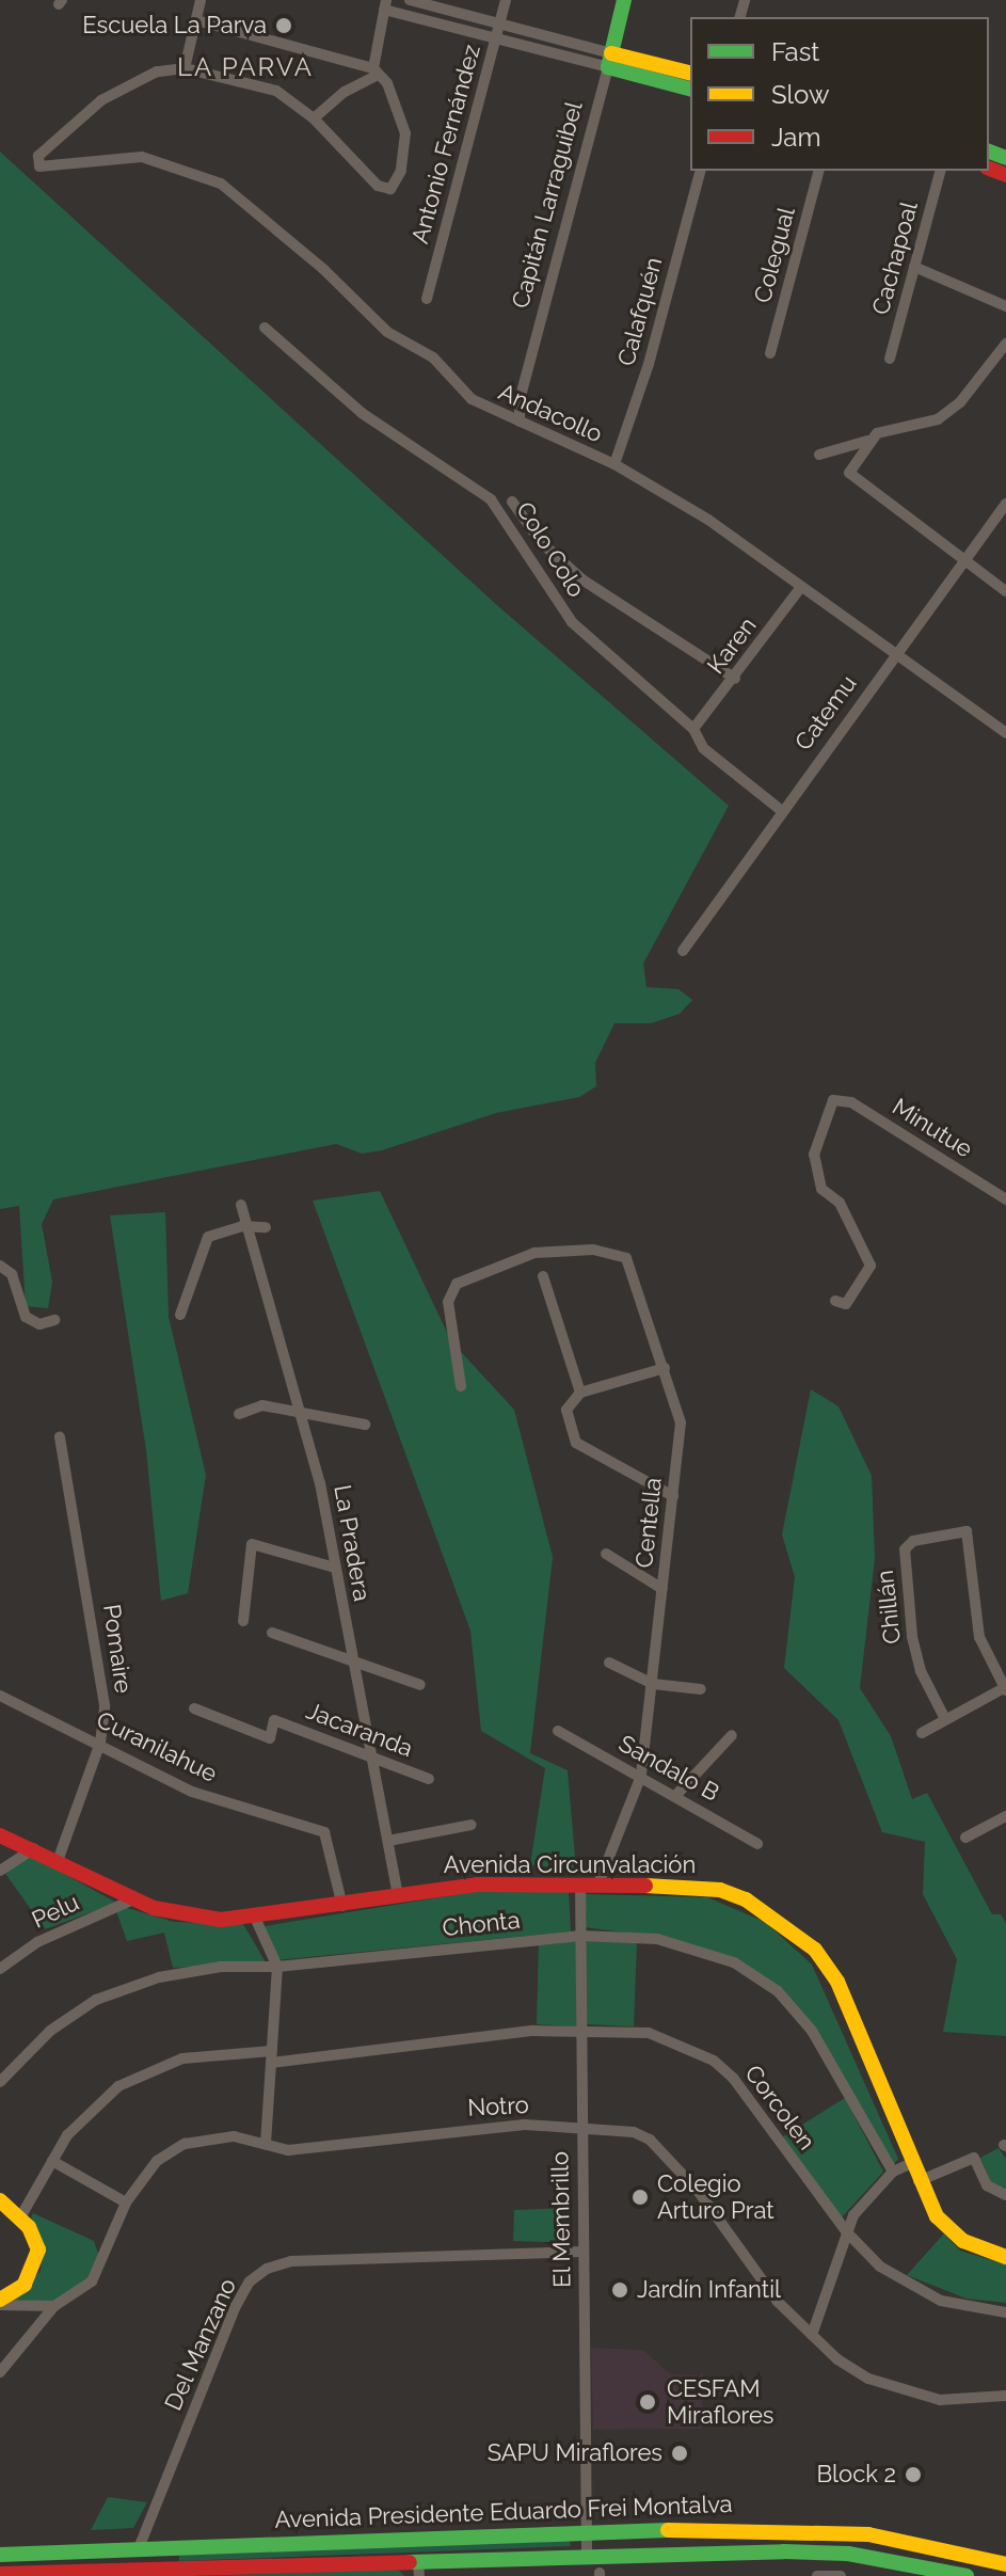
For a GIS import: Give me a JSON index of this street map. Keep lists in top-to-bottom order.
{
  "streets": {
    "main road": ["Capitán Larraguibel", "Avenida Circunvalación", "Avenida Presidente Eduardo Frei Montalva"],
    "street": [
      "Antonio Fernández",
      "Colegual",
      "Cachapoal",
      "Calafquén",
      "Andacollo",
      "Colo Colo",
      "Karen",
      "Catemu",
      "Minutue",
      "Centella",
      "La Pradera",
      "Chillán",
      "Pomaire",
      "Jacaranda",
      "Curanilahue",
      "Sandalo B",
      "Pelu",
      "Chonta",
      "Notro",
      "Corcolen",
      "El Membrillo",
      "Del Manzano"
    ]
  },
  "crossings": [
    ["Capitán Larraguibel", "Andacollo"],
    ["Calafquén", "Andacollo"],
    ["Andacollo", "Karen"],
    ["Andacollo", "Catemu"],
    ["Colo Colo", "Karen"],
    ["Colo Colo", "Catemu"],
    ["Centella", "Sandalo B"],
    ["Centella", "Avenida Circunvalación"],
    ["La Pradera", "Jacaranda"],
    ["La Pradera", "Avenida Circunvalación"],
    ["Pomaire", "Curanilahue"],
    ["Pomaire", "Avenida Circunvalación"],
    ["Curanilahue", "Avenida Circunvalación"],
    ["Avenida Circunvalación", "Pelu"],
    ["Avenida Circunvalación", "El Membrillo"],
    ["Chonta", "El Membrillo"],
    ["Notro", "El Membrillo"],
    ["Corcolen", "El Membrillo"],
    ["El Membrillo", "Del Manzano"],
    ["El Membrillo", "Avenida Presidente Eduardo Frei Montalva"],
    ["Del Manzano", "Avenida Presidente Eduardo Frei Montalva"]
  ],
  "districts": ["LA PARVA"],
  "places": [
    "Escuela La Parva",
    "Colegio Arturo Prat",
    "Jardín Infantil",
    "CESFAM Miraflores",
    "SAPU Miraflores",
    "Block 2"
  ],
  "legend": ["Fast", "Slow", "Jam"]
}
